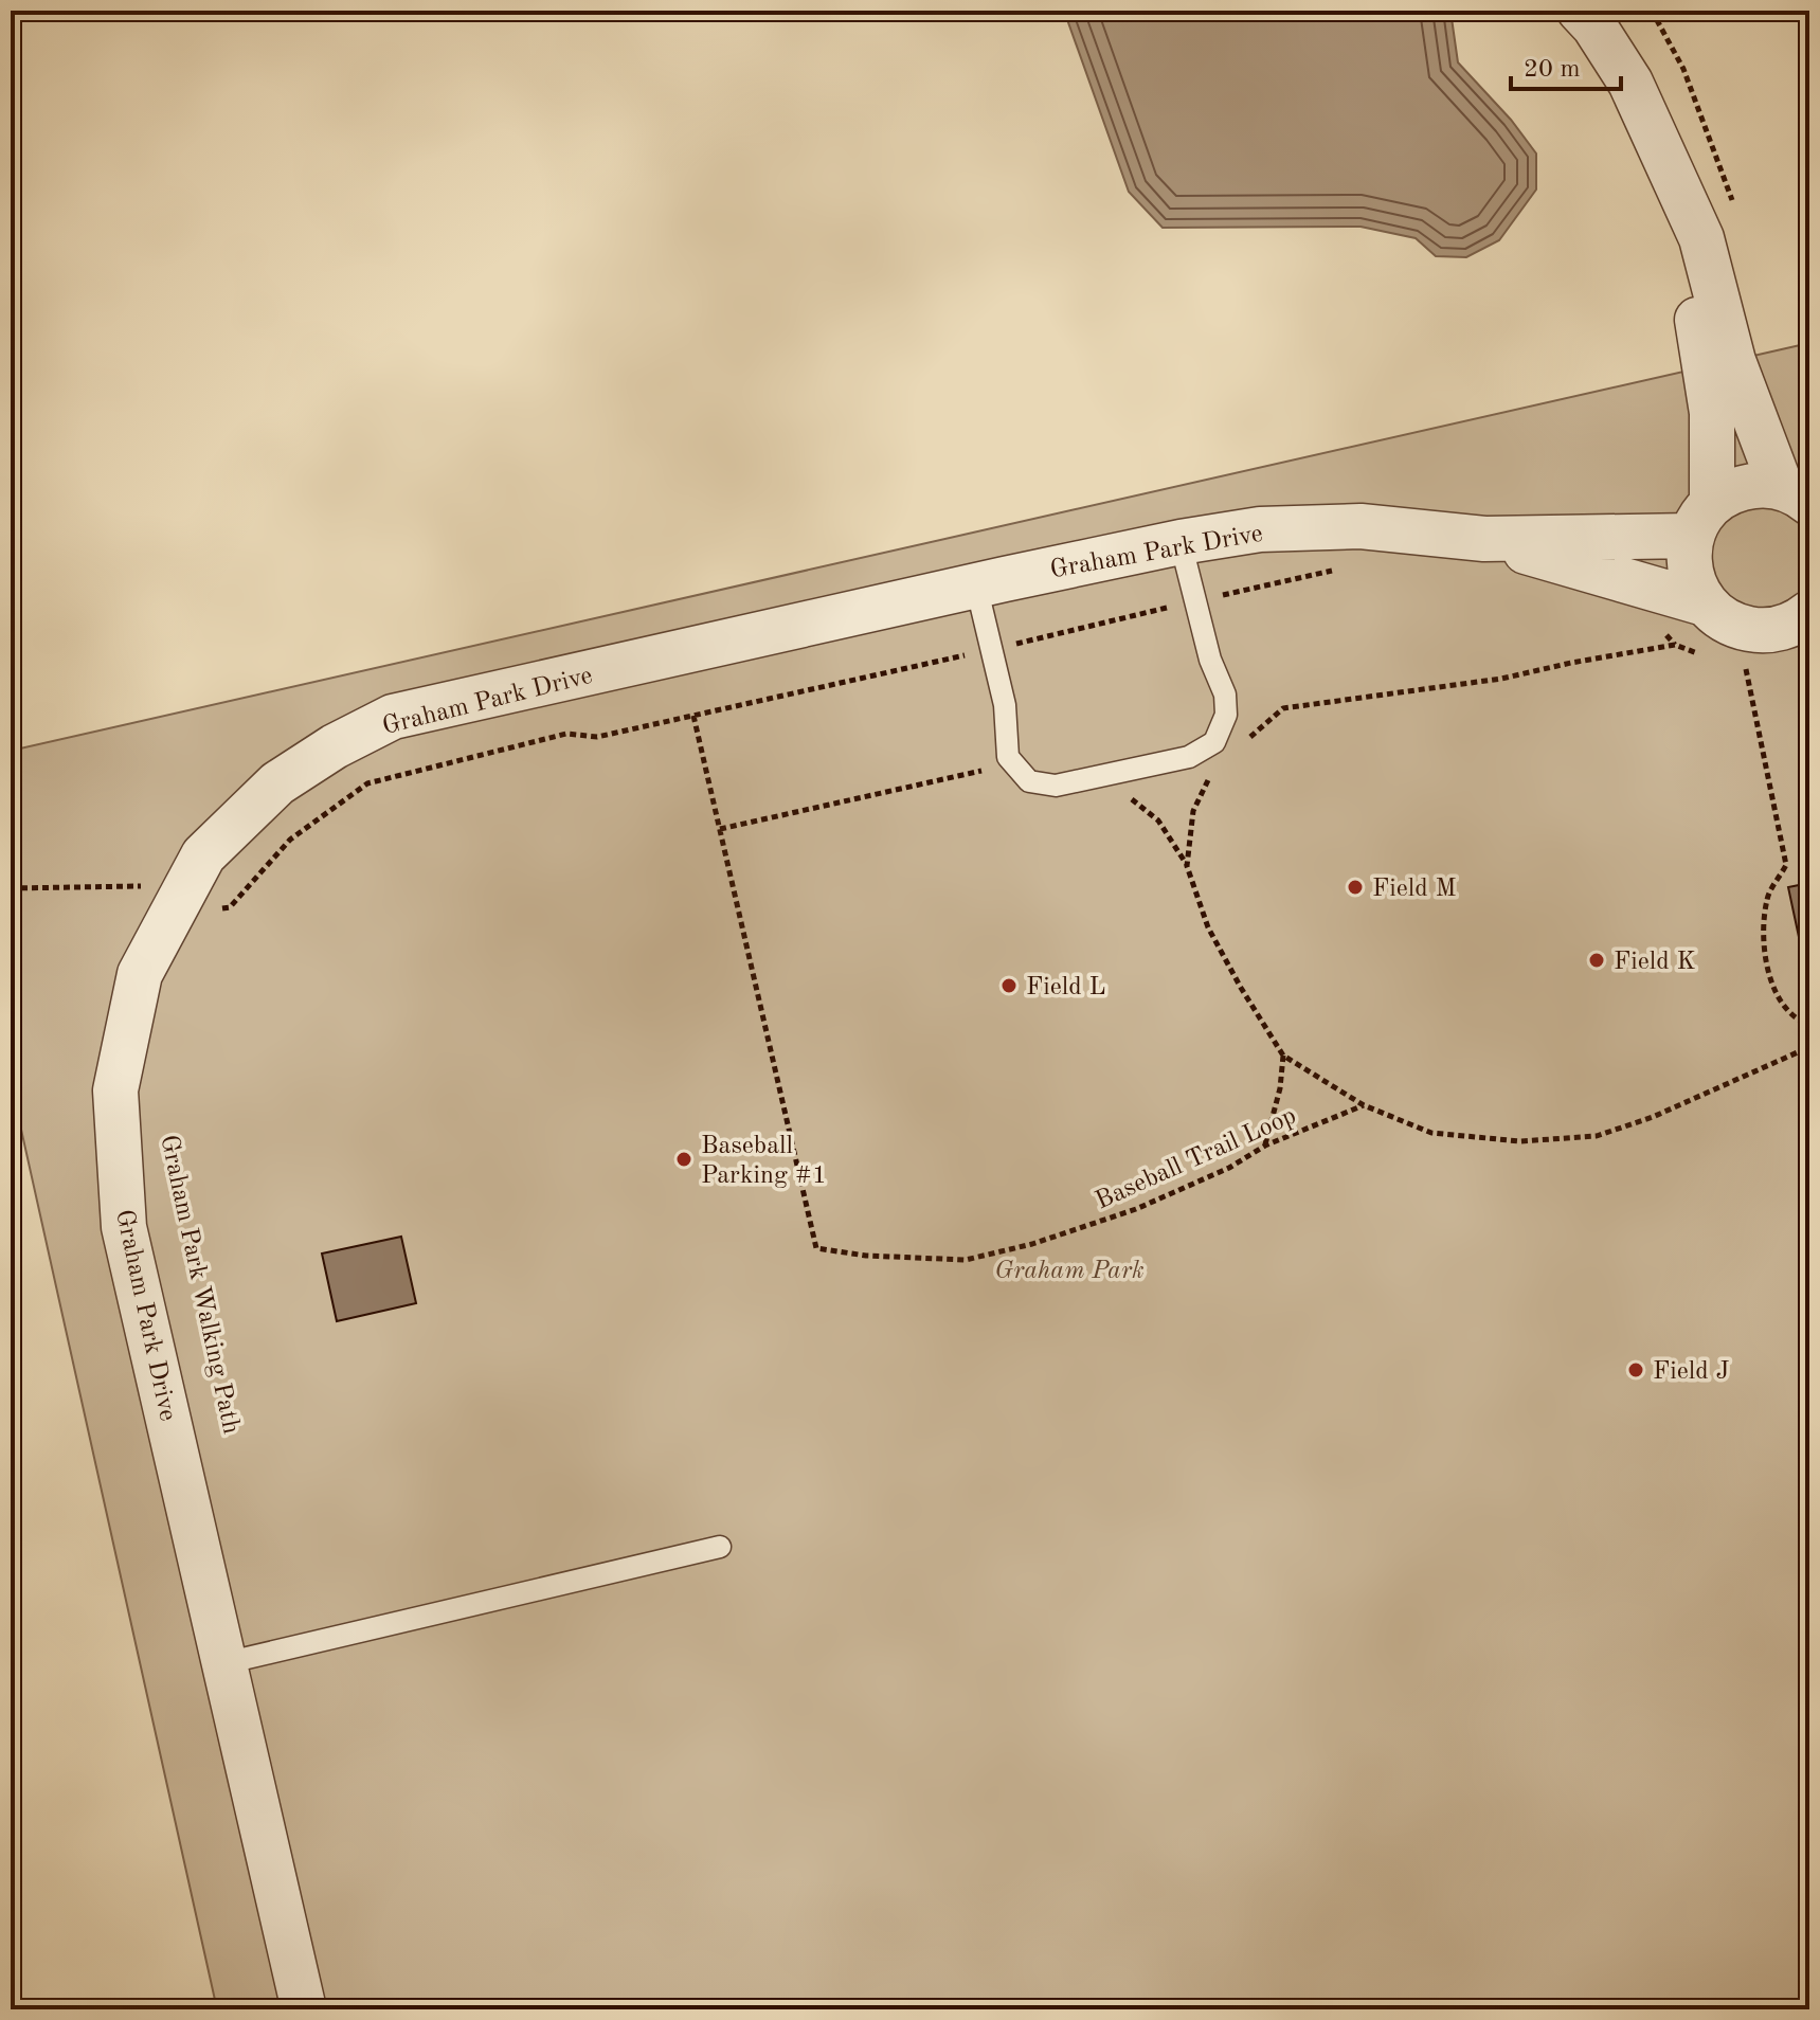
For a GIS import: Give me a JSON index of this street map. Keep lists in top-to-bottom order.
{
  "streets": {
    "street": ["Graham Park Drive"],
    "path": ["Baseball Trail Loop"]
  },
  "crossings": [
    ["Graham Park Drive", "Baseball Trail Loop"]
  ],
  "parks": ["Graham Park"],
  "places": [
    "Field M",
    "Field K",
    "Field L",
    "Baseball Parking #1",
    "Field J"
  ],
  "scale_bar": "20 m"
}
